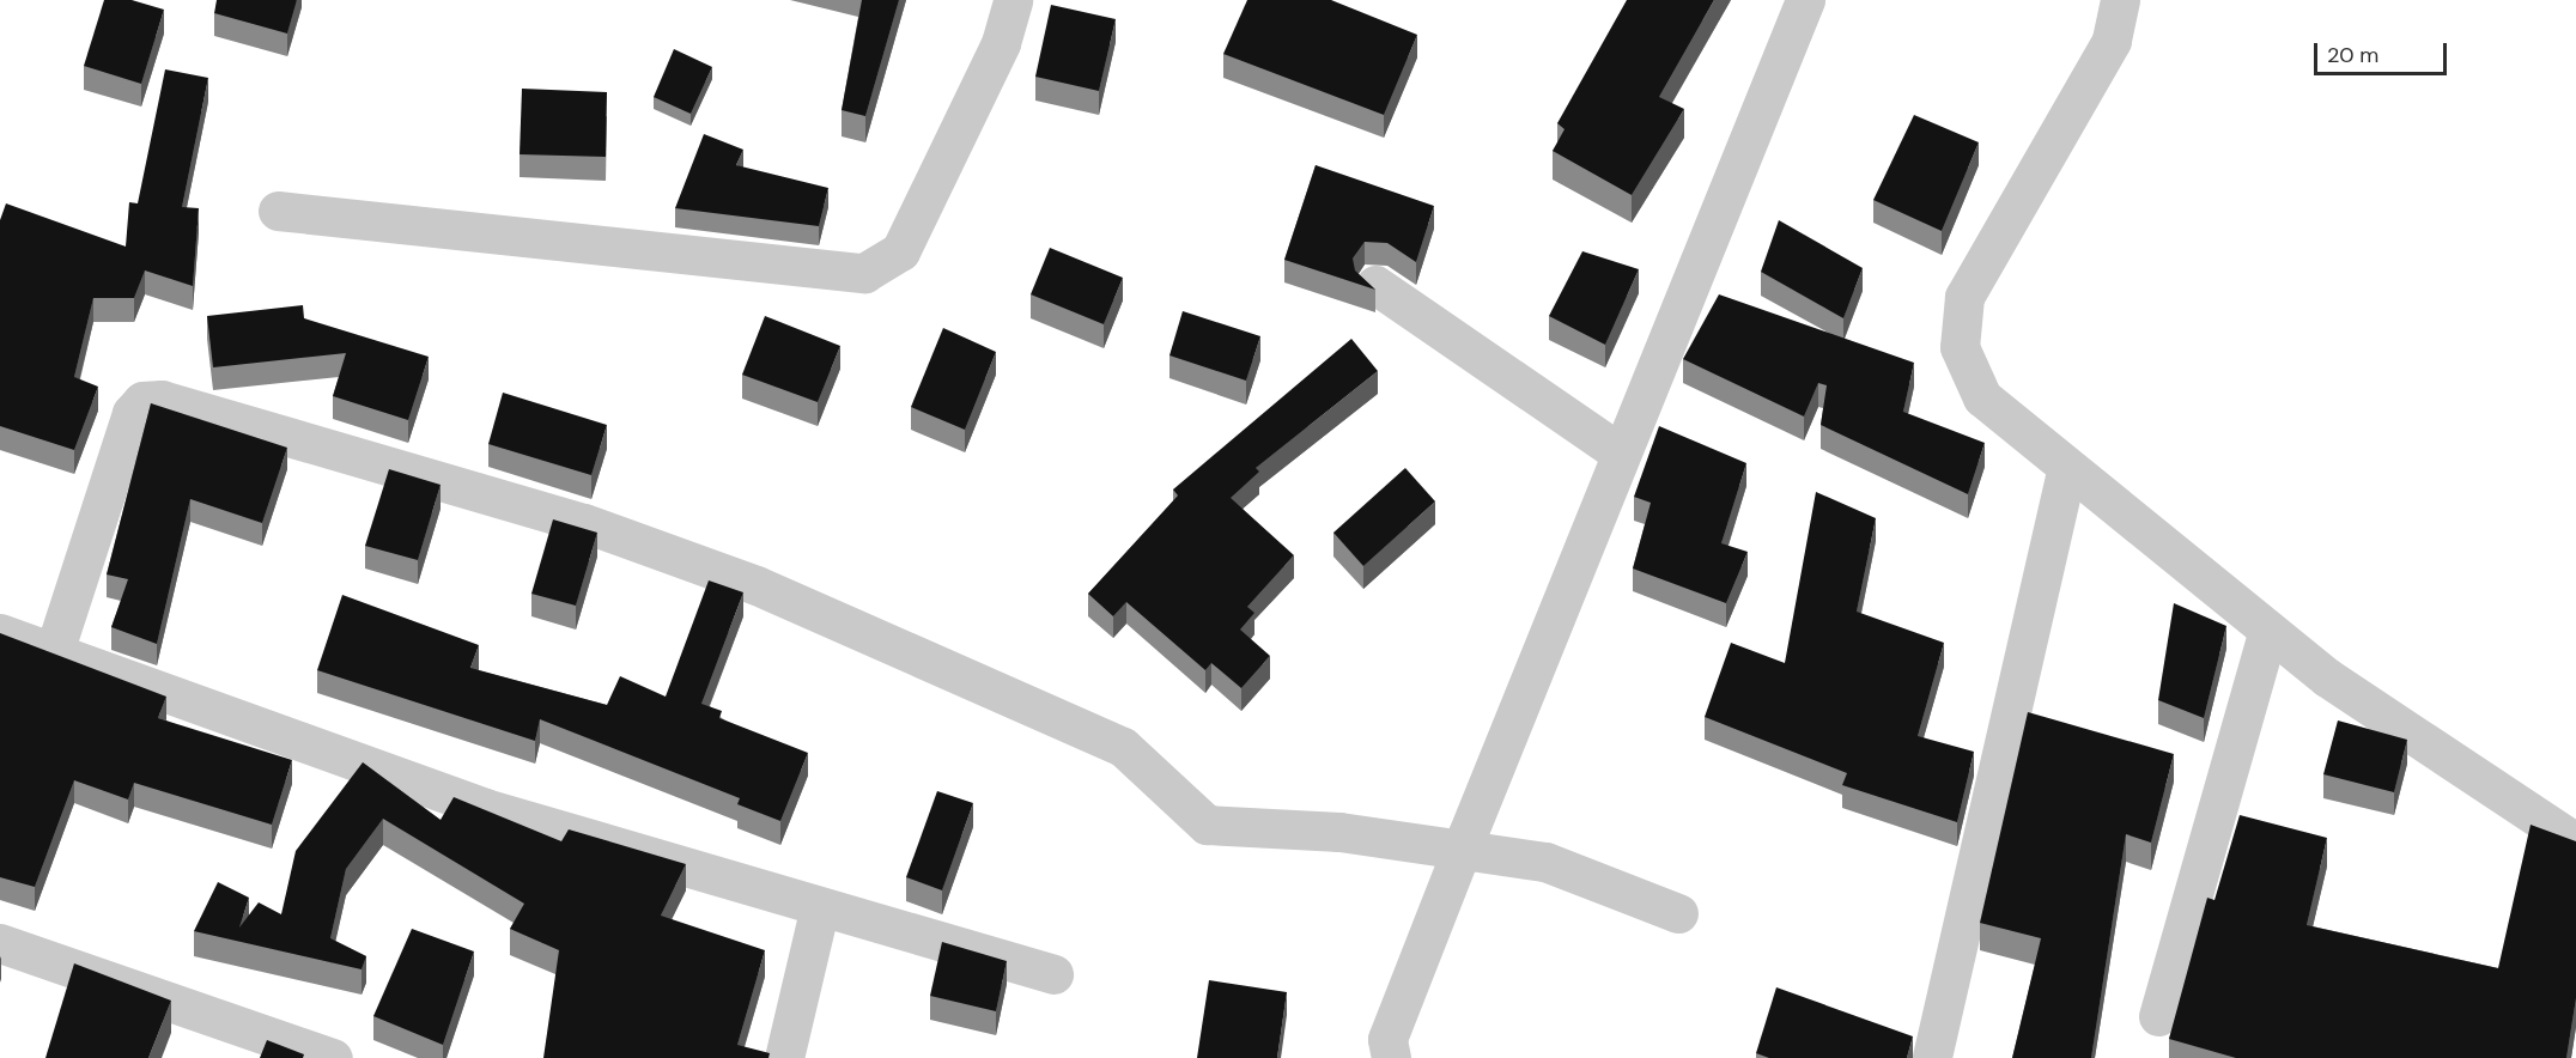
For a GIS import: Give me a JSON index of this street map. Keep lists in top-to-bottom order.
{
  "scale_bar": "20 m"
}
